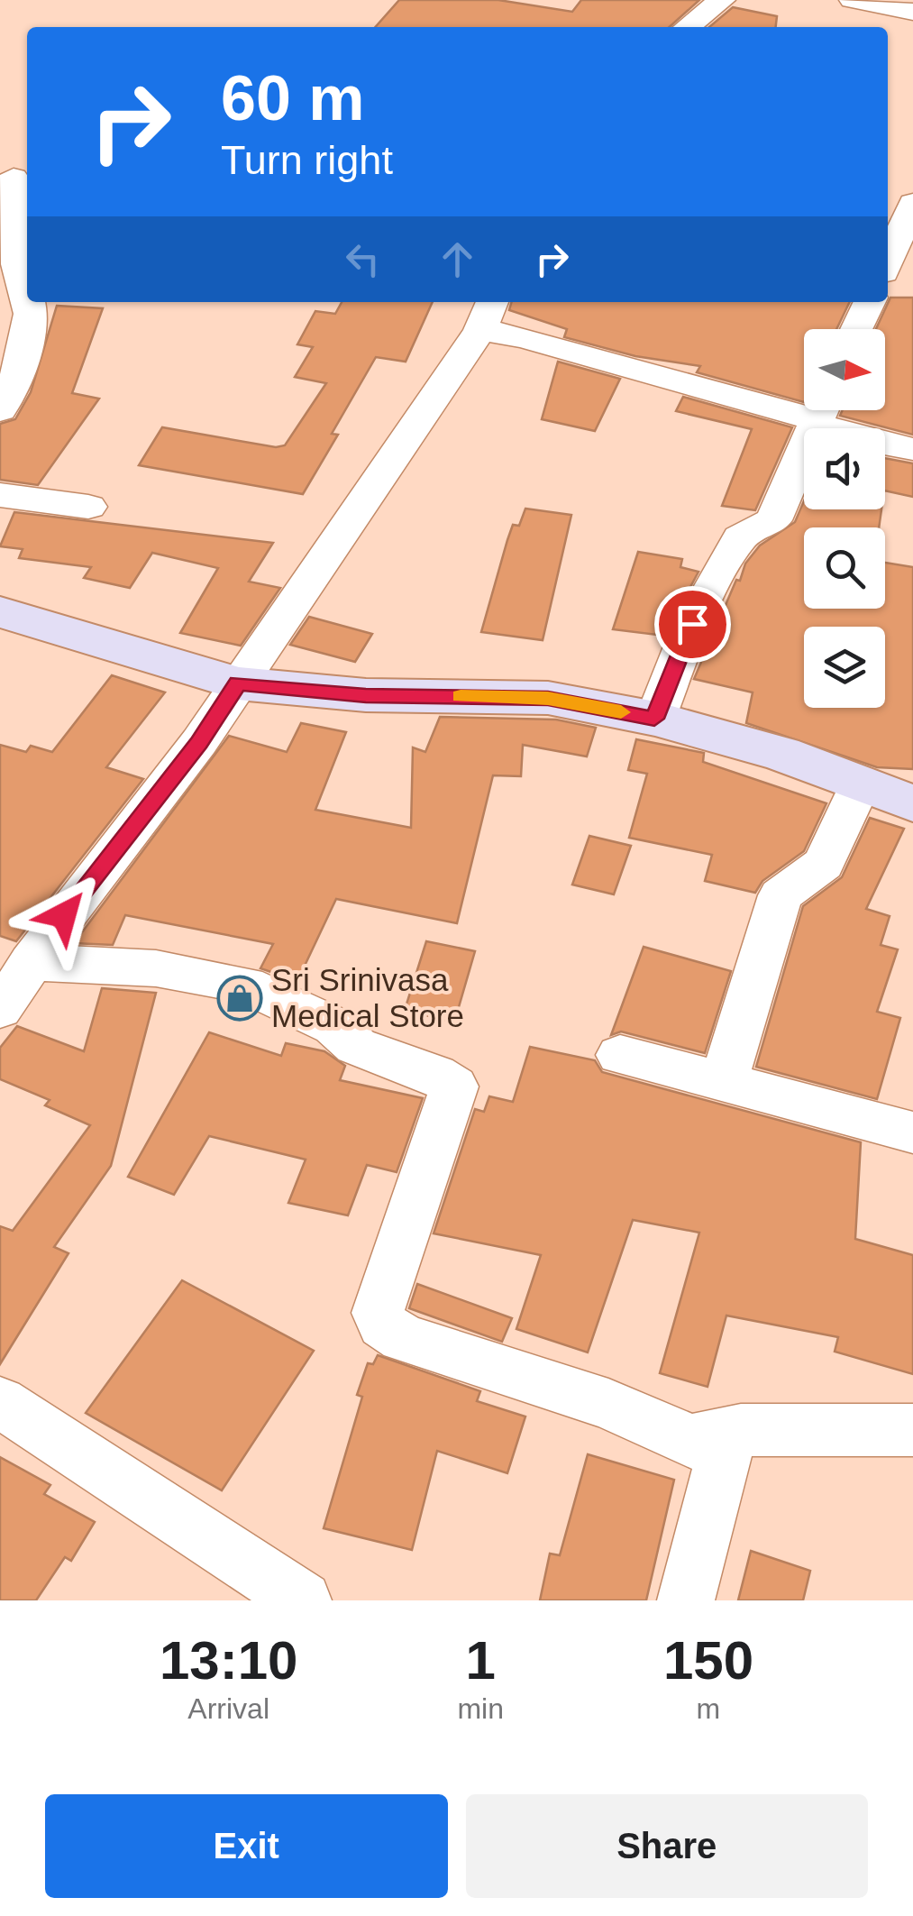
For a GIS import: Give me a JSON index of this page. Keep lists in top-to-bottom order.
{
  "places": {
    "shop": ["Sri Srinivasa Medical Store"]
  },
  "north": "right",
  "page": {
    "turn": ["60 m", "Turn right"],
    "eta": [
      "13:10",
      "Arrival",
      "1",
      "min",
      "150",
      "m"
    ],
    "buttons": ["Exit", "Share"]
  }
}
